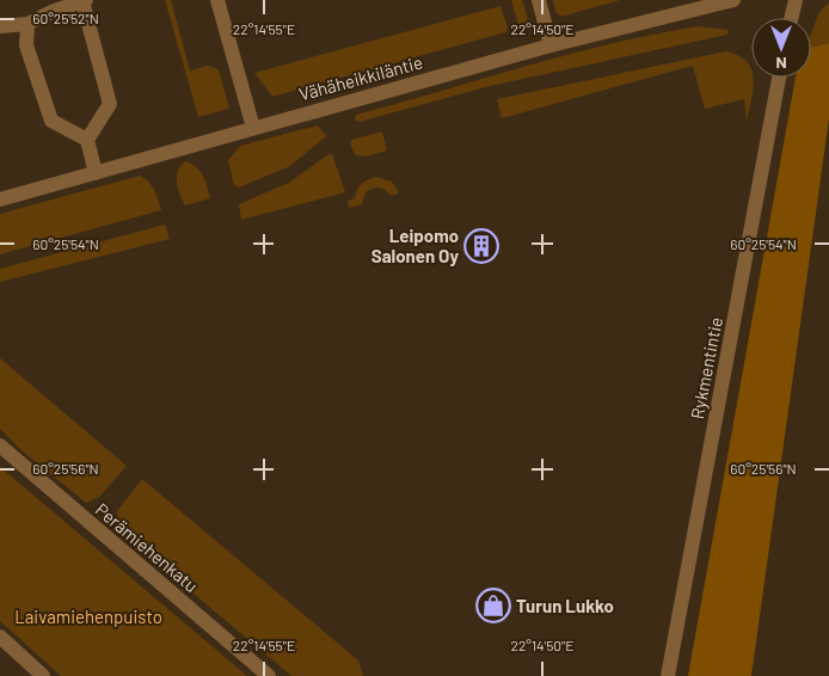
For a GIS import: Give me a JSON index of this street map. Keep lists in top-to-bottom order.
{
  "streets": {
    "street": ["Vähäheikkiläntie", "Rykmentintie", "Perämiehenkatu"]
  },
  "parks": ["Laivamiehenpuisto"],
  "places": {
    "building": ["Leipomo Salonen Oy"],
    "shop": ["Turun Lukko"]
  },
  "north": "bottom",
  "coordinates": [
    "60°25'52\"N",
    "22°14'55\"E",
    "22°14'50\"E",
    "60°25'54\"N",
    "60°25'56\"N"
  ]
}
